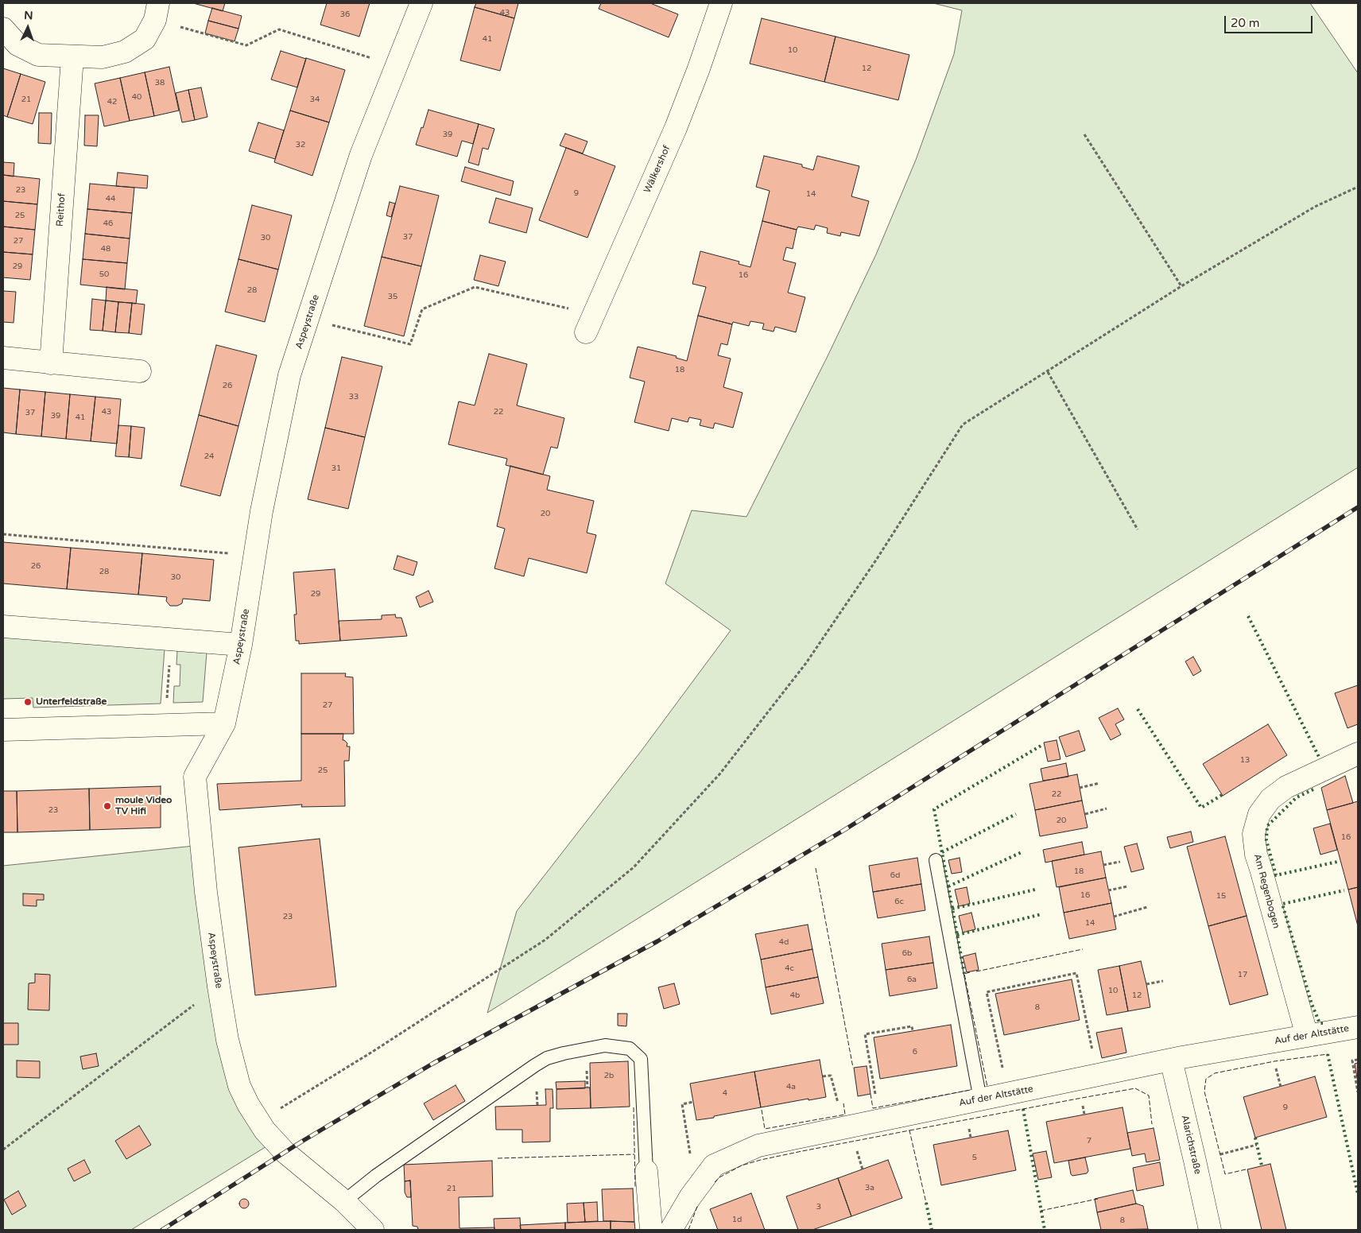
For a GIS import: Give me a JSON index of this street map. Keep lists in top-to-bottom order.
{
  "streets": {
    "street": [
      "Wälkershof",
      "Reithof",
      "Aspeystraße",
      "Am Regenbogen",
      "Auf der Altstätte",
      "Alarichstraße"
    ]
  },
  "crossings": [
    ["Am Regenbogen", "Auf der Altstätte"],
    ["Auf der Altstätte", "Alarichstraße"]
  ],
  "places": ["Unterfeldstraße", "moule Video TV Hifi"],
  "house_numbers": [
    "43",
    "36",
    "41",
    "10",
    "12",
    "38",
    "40",
    "21",
    "34",
    "42",
    "39",
    "32",
    "23",
    "9",
    "14",
    "44",
    "25",
    "46",
    "37",
    "30",
    "27",
    "48",
    "29",
    "50",
    "16",
    "28",
    "35",
    "18",
    "26",
    "33",
    "43",
    "22",
    "37",
    "39",
    "41",
    "24",
    "31",
    "20",
    "26",
    "28",
    "30",
    "29",
    "27",
    "13",
    "25",
    "22",
    "23",
    "20",
    "16",
    "18",
    "6d",
    "16",
    "15",
    "6c",
    "23",
    "14",
    "4d",
    "6b",
    "4c",
    "17",
    "6a",
    "10",
    "4b",
    "12",
    "8",
    "6",
    "2b",
    "4a",
    "4",
    "9",
    "7",
    "5",
    "3a",
    "21",
    "3",
    "1d",
    "8"
  ],
  "scale_bar": "20 m",
  "north": "top"
}
